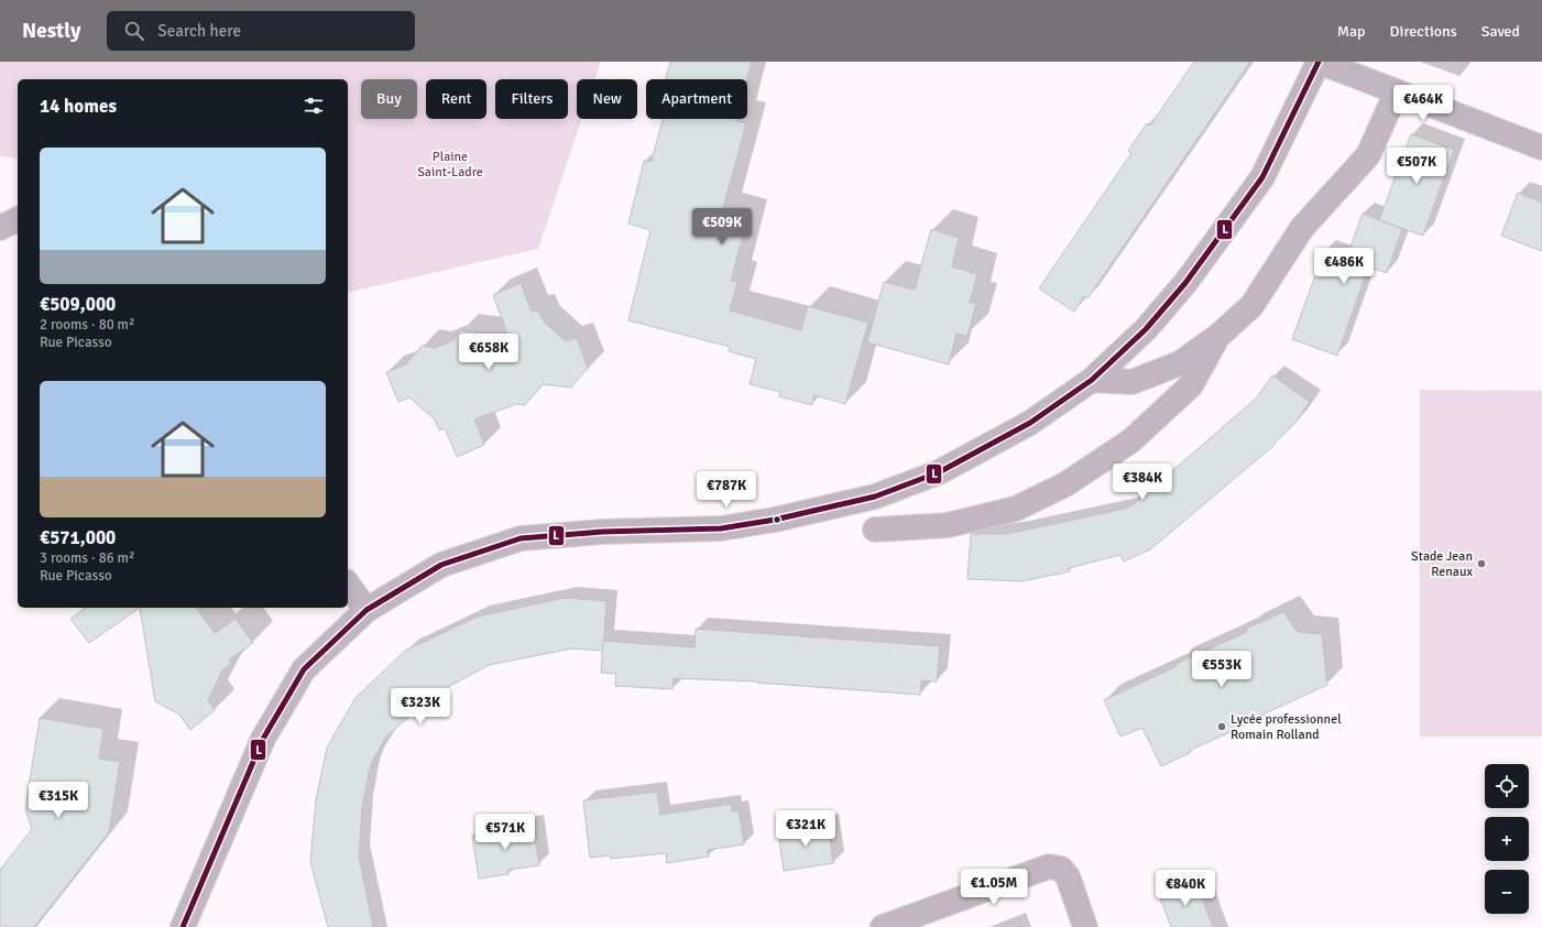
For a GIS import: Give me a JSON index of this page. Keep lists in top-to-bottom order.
{
  "parks": ["Plaine Saint-Ladre"],
  "places": ["Stade Jean Renaux", "Lycée professionnel Romain Rolland"],
  "lines": ["transit line L"],
  "page": {
    "header": "Nestly",
    "search": "Search here",
    "nav": ["Map", "Directions", "Saved"],
    "chip": [
      "Buy",
      "Rent",
      "Filters",
      "New",
      "Apartment"
    ],
    "heading": "14 homes",
    "price": [
      "€464K",
      "€507K",
      "€509K",
      "€486K",
      "€658K",
      "€384K",
      "€787K",
      "€553K",
      "€323K",
      "€315K",
      "€321K",
      "€571K",
      "€1.05M",
      "€840K"
    ],
    "list": [
      {
        "name": "€509,000",
        "note": "2 rooms · 80 m² · Rue Picasso"
      },
      {
        "name": "€571,000",
        "note": "3 rooms · 86 m² · Rue Picasso"
      }
    ],
    "map_buttons": ["+", "−"]
  }
}
